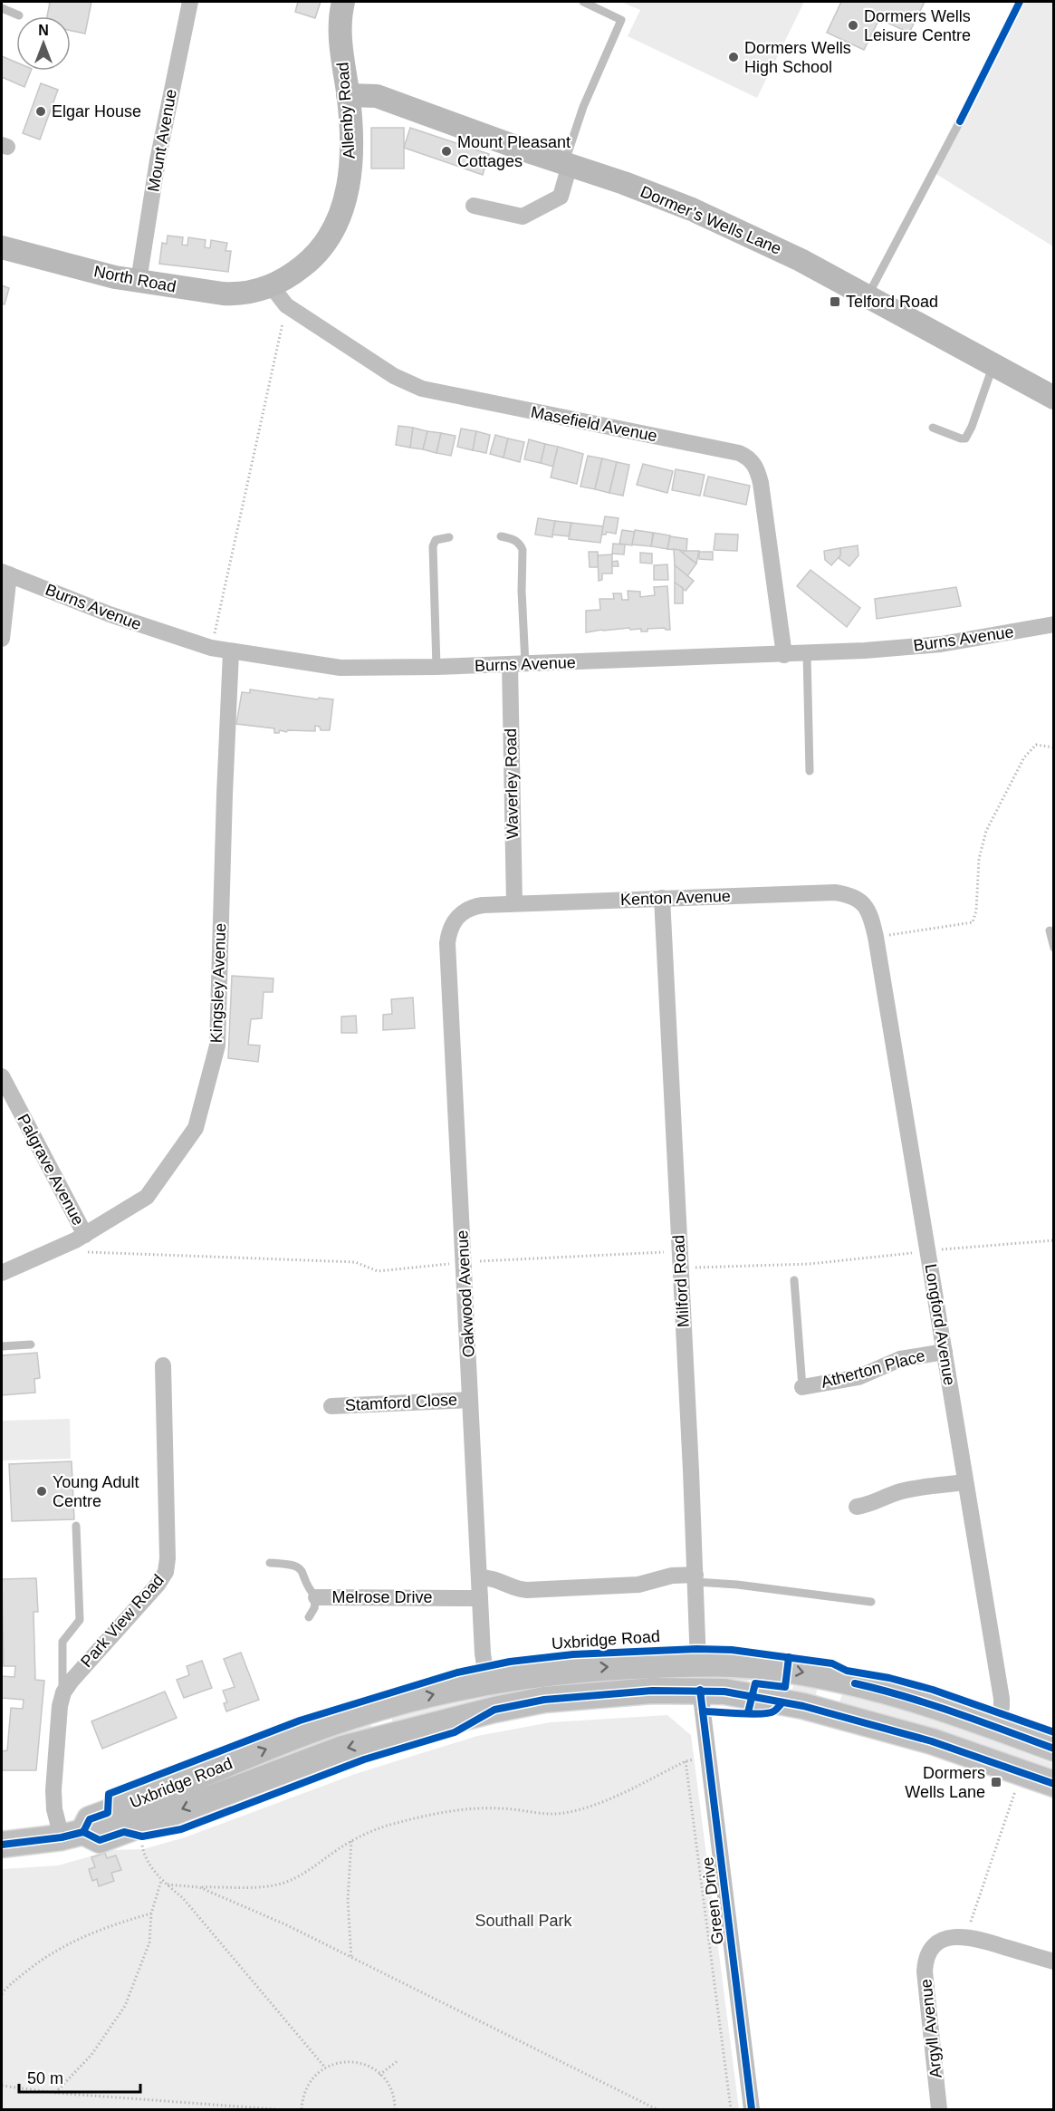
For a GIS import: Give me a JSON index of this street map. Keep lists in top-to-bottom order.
{
  "streets": {
    "main road": ["Uxbridge Road"],
    "street": [
      "Allenby Road",
      "Mount Avenue",
      "Dormer’s Wells Lane",
      "North Road",
      "Masefield Avenue",
      "Burns Avenue",
      "Waverley Road",
      "Kenton Avenue",
      "Kingsley Avenue",
      "Palgrave Avenue",
      "Milford Road",
      "Oakwood Avenue",
      "Longford Avenue",
      "Atherton Place",
      "Stamford Close",
      "Melrose Drive",
      "Park View Road",
      "Green Drive",
      "Argyll Avenue"
    ]
  },
  "crossings": [
    ["Allenby Road", "Dormer’s Wells Lane"],
    ["Allenby Road", "North Road"],
    ["Allenby Road", "Masefield Avenue"],
    ["Mount Avenue", "North Road"],
    ["North Road", "Masefield Avenue"],
    ["Masefield Avenue", "Burns Avenue"],
    ["Burns Avenue", "Waverley Road"],
    ["Burns Avenue", "Kingsley Avenue"],
    ["Waverley Road", "Kenton Avenue"],
    ["Kenton Avenue", "Milford Road"],
    ["Kenton Avenue", "Oakwood Avenue"],
    ["Kenton Avenue", "Longford Avenue"],
    ["Kingsley Avenue", "Palgrave Avenue"],
    ["Milford Road", "Uxbridge Road"],
    ["Oakwood Avenue", "Stamford Close"],
    ["Oakwood Avenue", "Melrose Drive"],
    ["Oakwood Avenue", "Uxbridge Road"],
    ["Longford Avenue", "Atherton Place"],
    ["Longford Avenue", "Uxbridge Road"],
    ["Park View Road", "Uxbridge Road"],
    ["Uxbridge Road", "Green Drive"]
  ],
  "parks": ["Southall Park"],
  "places": {
    "other": [
      "Dormers Wells Leisure Centre",
      "Dormers Wells High School",
      "Elgar House",
      "Mount Pleasant Cottages",
      "Young Adult Centre"
    ],
    "transit": ["Telford Road", "Dormers Wells Lane"]
  },
  "scale_bar": "50 m",
  "north": "top"
}
